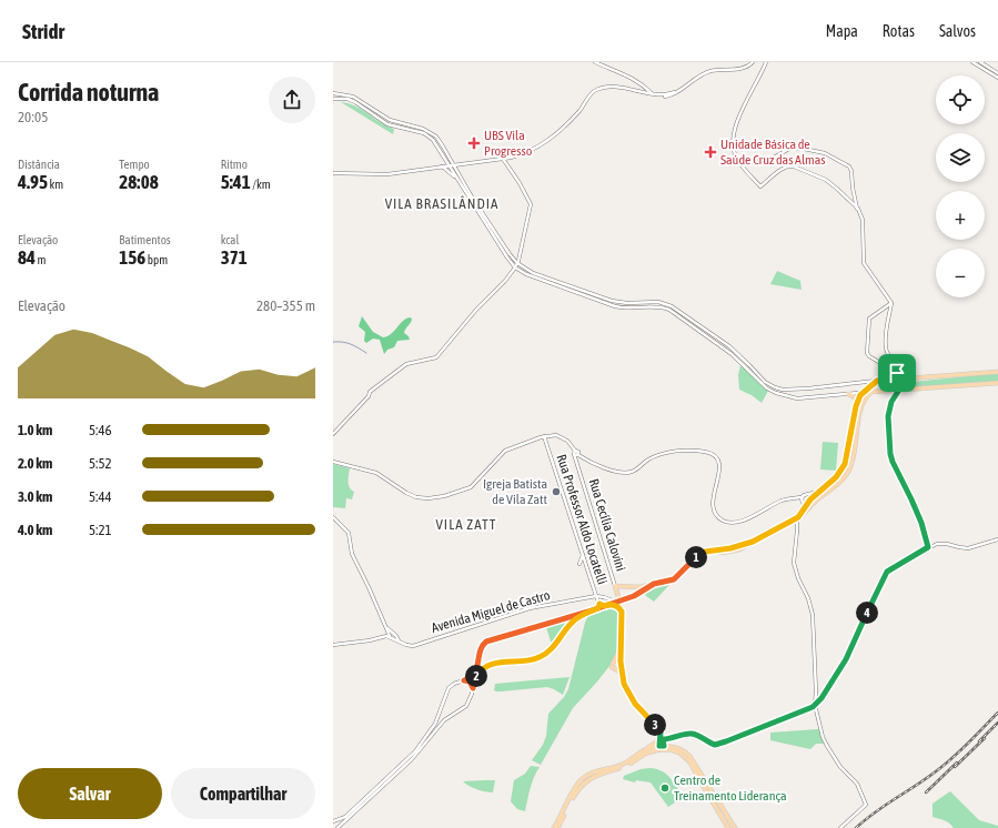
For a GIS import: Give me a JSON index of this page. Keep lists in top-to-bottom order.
{
  "streets": {
    "main road": ["Rua Professor Aldo Locatelli", "Rua Cecília Calovini", "Avenida Miguel de Castro"]
  },
  "crossings": [
    ["Rua Professor Aldo Locatelli", "Rua Cecília Calovini"],
    ["Rua Professor Aldo Locatelli", "Avenida Miguel de Castro"],
    ["Rua Cecília Calovini", "Avenida Miguel de Castro"]
  ],
  "districts": ["VILA BRASILÂNDIA", "VILA ZATT"],
  "places": {
    "health": ["UBS Vila Progresso", "Unidade Básica de Saúde Cruz das Almas"],
    "other": ["Igreja Batista de Vila Zatt", "Centro de Treinamento Liderança"]
  },
  "page": {
    "header": "Stridr",
    "nav": ["Mapa", "Rotas", "Salvos"],
    "heading": ["Corrida noturna", "20:05"],
    "map_buttons": ["+", "−"],
    "stats": [
      ["Distância", "4.95 km"],
      ["Tempo", "28:08"],
      ["Ritmo", "5:41 /km"],
      ["Elevação", "84 m"],
      ["Batimentos", "156 bpm"],
      ["kcal", "371"]
    ],
    "chart": ["Elevação", "280–355 m"],
    "list": [
      {
        "name": "1.0 km",
        "note": "5:46"
      },
      {
        "name": "2.0 km",
        "note": "5:52"
      },
      {
        "name": "3.0 km",
        "note": "5:44"
      },
      {
        "name": "4.0 km",
        "note": "5:21"
      }
    ],
    "pins": [
      "1",
      "4",
      "2",
      "3"
    ],
    "buttons": ["Salvar", "Compartilhar"]
  }
}
